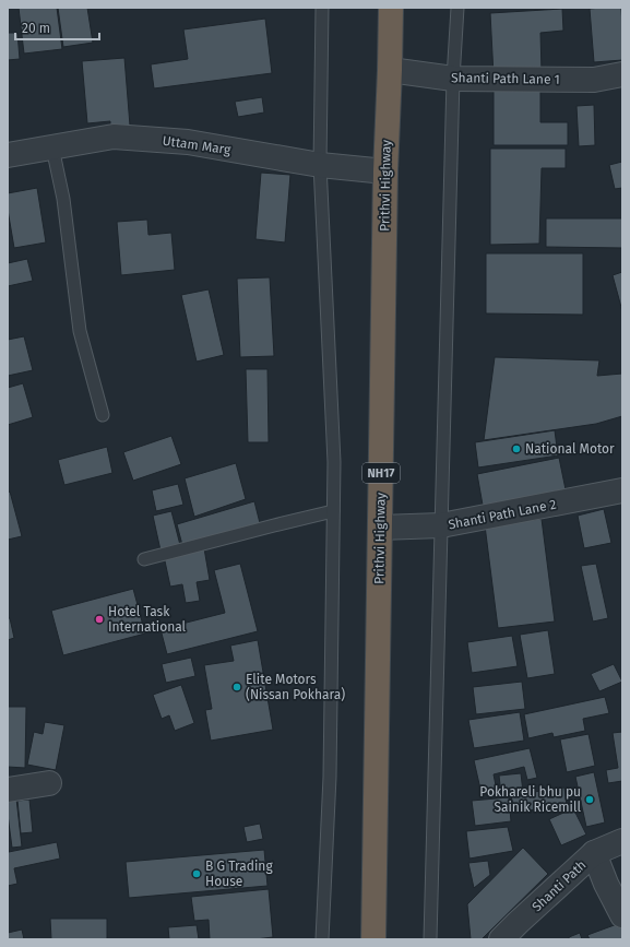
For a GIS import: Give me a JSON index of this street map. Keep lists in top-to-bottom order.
{
  "streets": {
    "highway": ["Prithvi Highway", "NH17"],
    "street": [
      "Shanti Path Lane 1",
      "Uttam Marg",
      "Shanti Path Lane 2",
      "Shanti Path"
    ]
  },
  "crossings": [
    ["Shanti Path Lane 1", "Prithvi Highway"],
    ["Uttam Marg", "Prithvi Highway"],
    ["Prithvi Highway", "Shanti Path Lane 2"]
  ],
  "places": [
    "National Motor",
    "Hotel Task International",
    "Elite Motors (Nissan Pokhara)",
    "Pokhareli bhu pu Sainik Ricemill",
    "B G Trading House"
  ],
  "scale_bar": "20 m"
}
